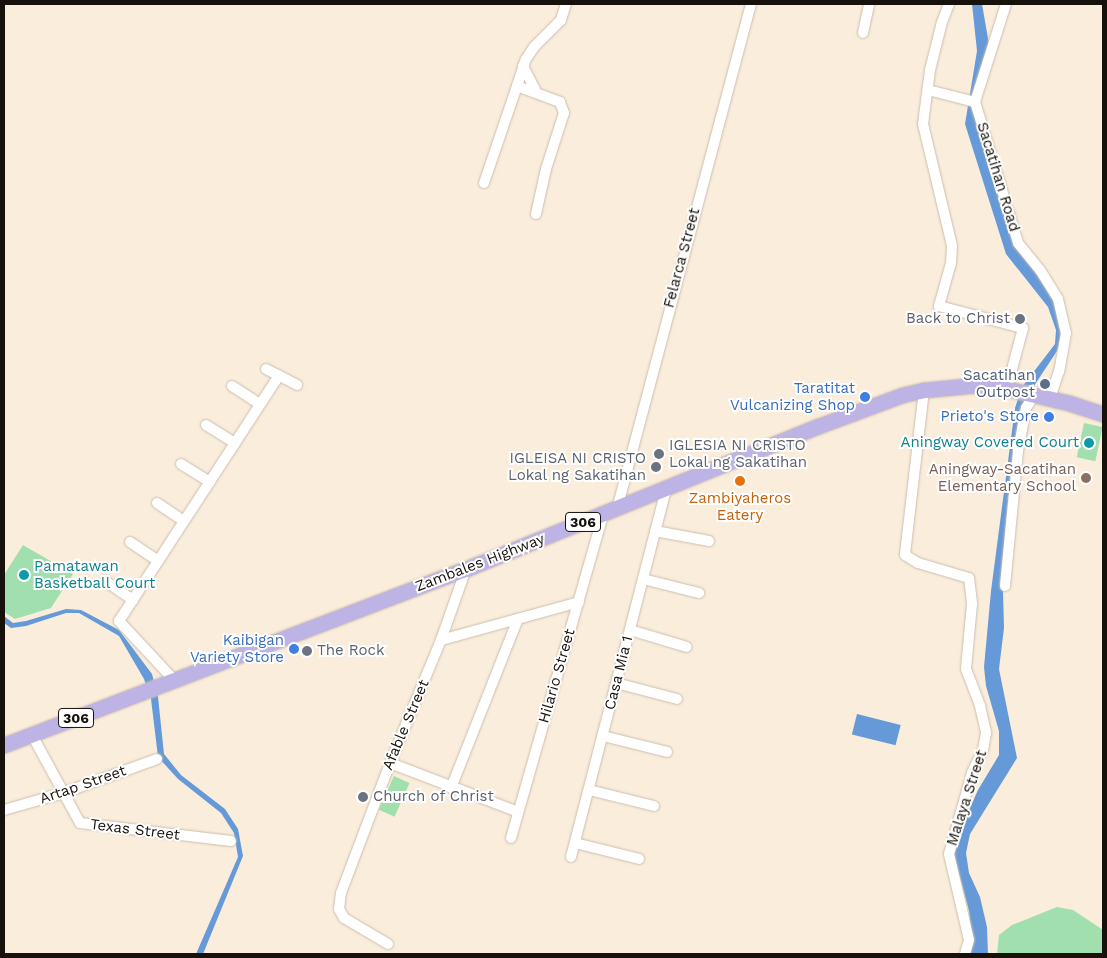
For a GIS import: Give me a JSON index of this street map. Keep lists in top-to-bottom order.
{
  "streets": {
    "main road": ["306", "Zambales Highway"],
    "street": [
      "Sacatihan Road",
      "Felarca Street",
      "Casa Mia 1",
      "Hilario Street",
      "Afable Street",
      "Artap Street",
      "Malaya Street",
      "Texas Street"
    ]
  },
  "crossings": [
    ["Sacatihan Road", "Zambales Highway"],
    ["Felarca Street", "Zambales Highway"],
    ["Felarca Street", "Hilario Street"],
    ["Zambales Highway", "Casa Mia 1"],
    ["Zambales Highway", "Hilario Street"],
    ["Zambales Highway", "Afable Street"],
    ["Zambales Highway", "Malaya Street"],
    ["Zambales Highway", "Texas Street"],
    ["Artap Street", "Texas Street"]
  ],
  "places": [
    "Back to Christ",
    "Sacatihan Outpost",
    "Taratitat Vulcanizing Shop",
    "Prieto's Store",
    "Aningway Covered Court",
    "IGLESIA NI CRISTO Lokal ng Sakatihan",
    "IGLEISA NI CRISTO Lokal ng Sakatihan",
    "Aningway-Sacatihan Elementary School",
    "Zambiyaheros Eatery",
    "Pamatawan Basketball Court",
    "Kaibigan Variety Store",
    "The Rock",
    "Church of Christ"
  ]
}
